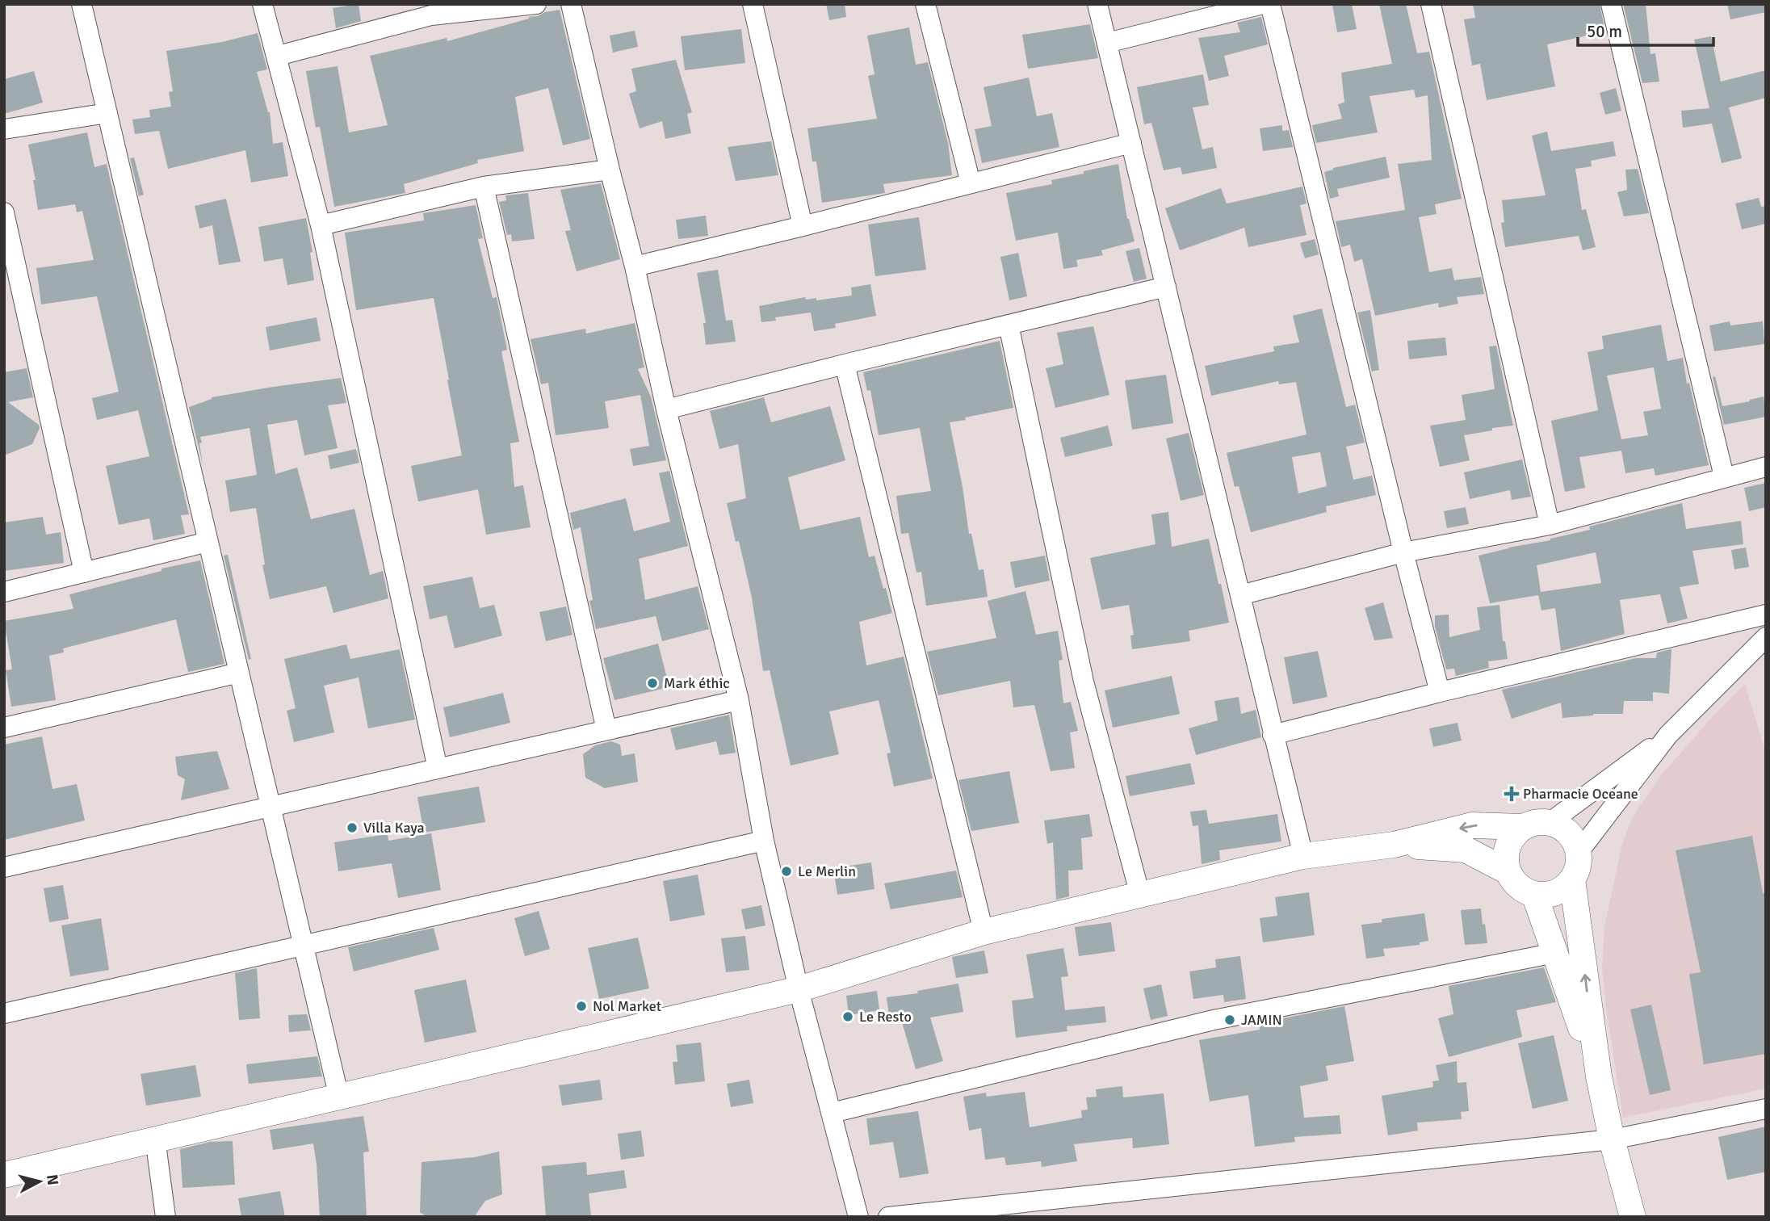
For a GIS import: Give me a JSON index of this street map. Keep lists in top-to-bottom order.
{
  "places": {
    "other": [
      "Mark éthic",
      "Villa Kaya",
      "Le Merlin",
      "Nol Market",
      "Le Resto",
      "JAMIN"
    ],
    "health": ["Pharmacie Oceane"]
  },
  "scale_bar": "50 m",
  "north": "right"
}
